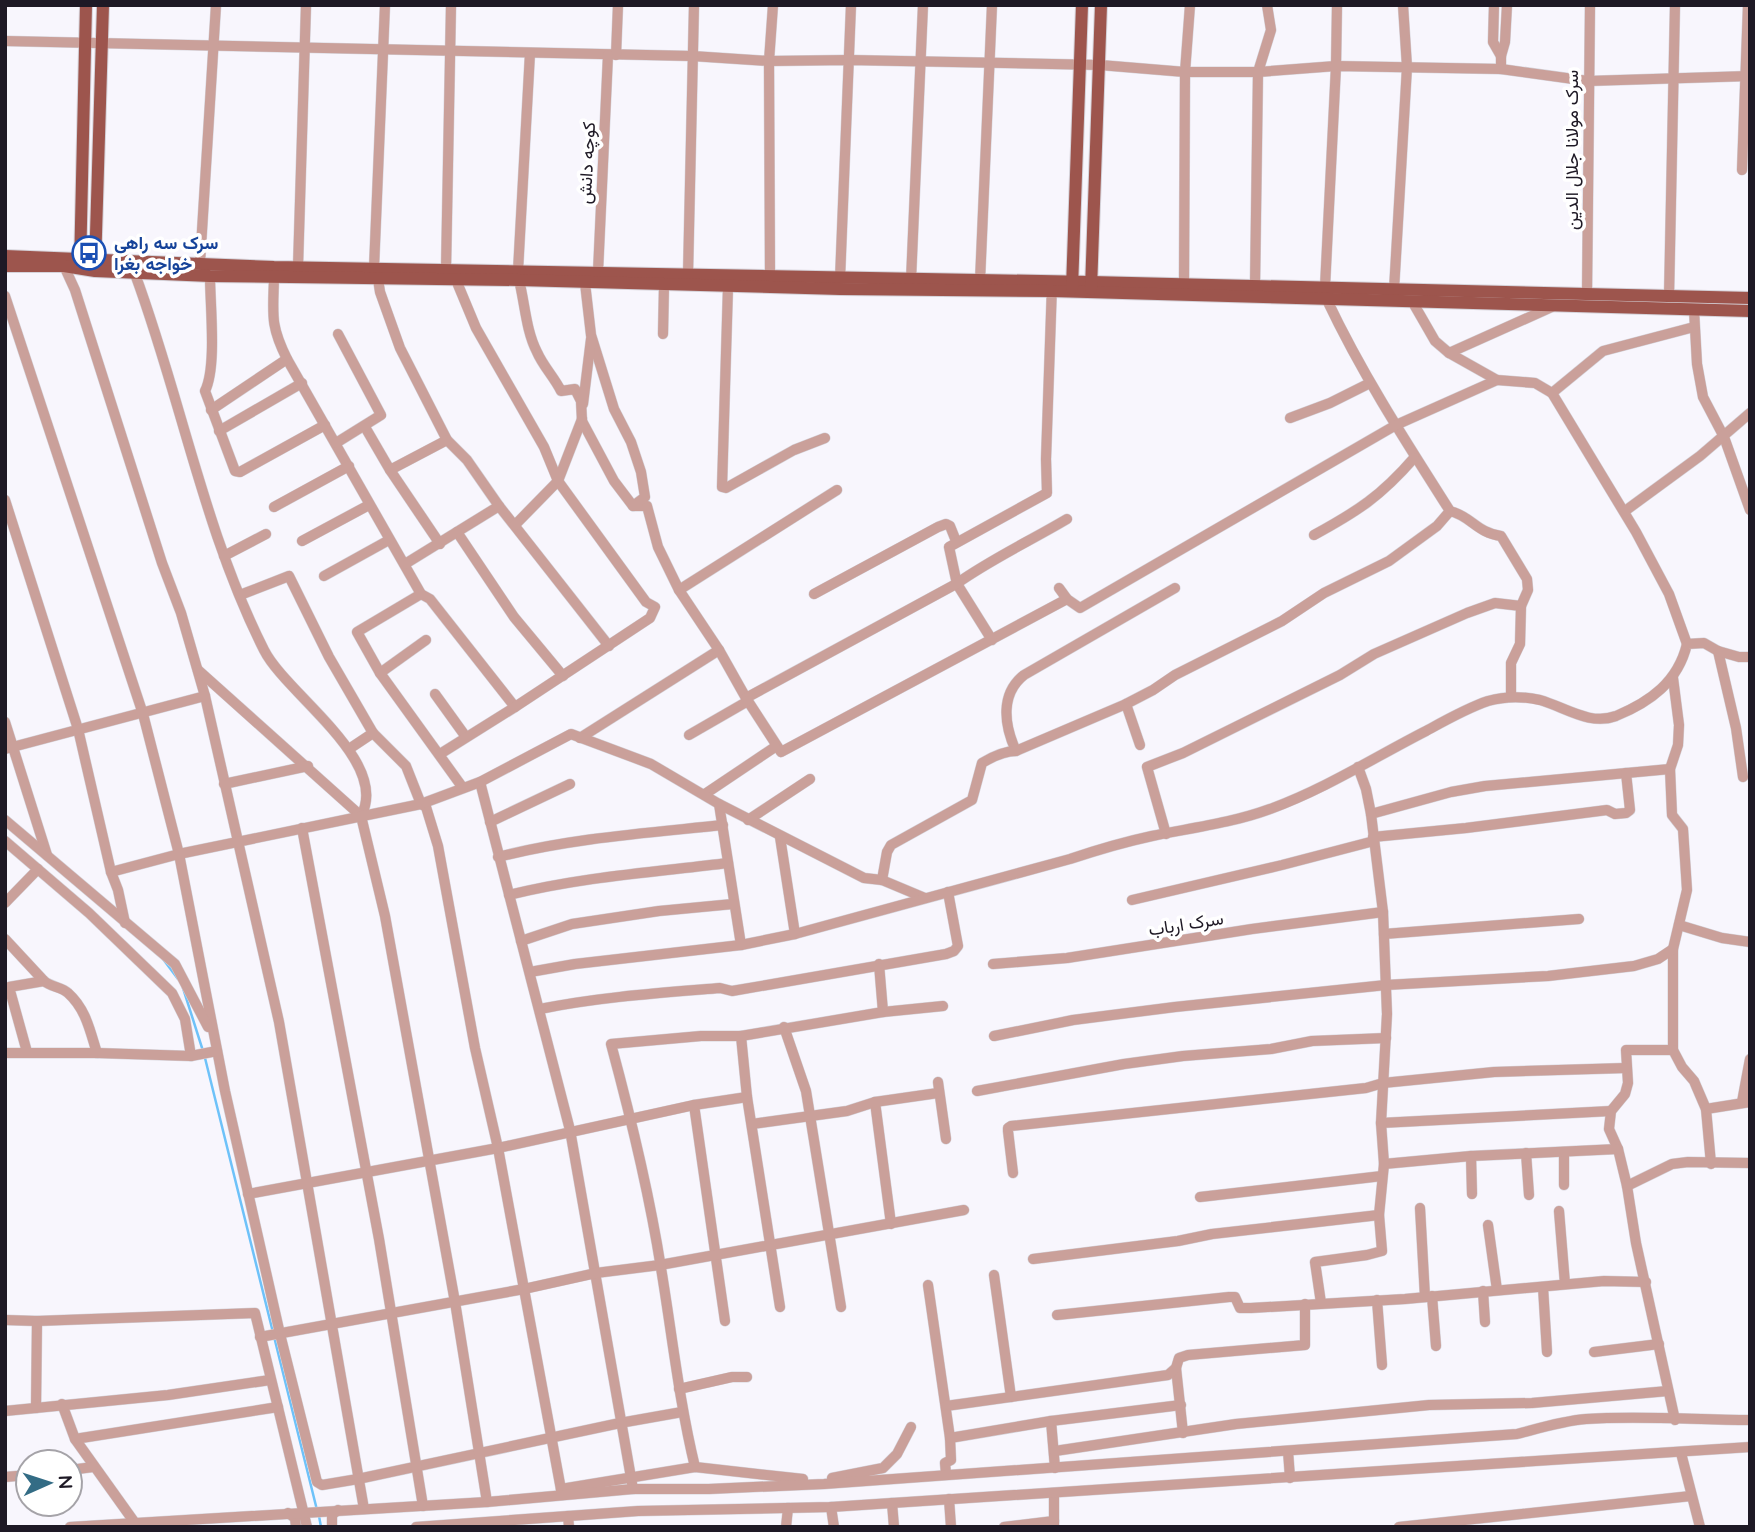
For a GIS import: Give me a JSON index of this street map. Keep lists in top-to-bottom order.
{
  "streets": {
    "street": ["سرک مولانا جلال الدین", "کوچه دانش", "سرک ارباب"]
  },
  "places": {
    "bus stop": ["سرک سه راهی خواجه بغرا"]
  },
  "north": "right"
}
